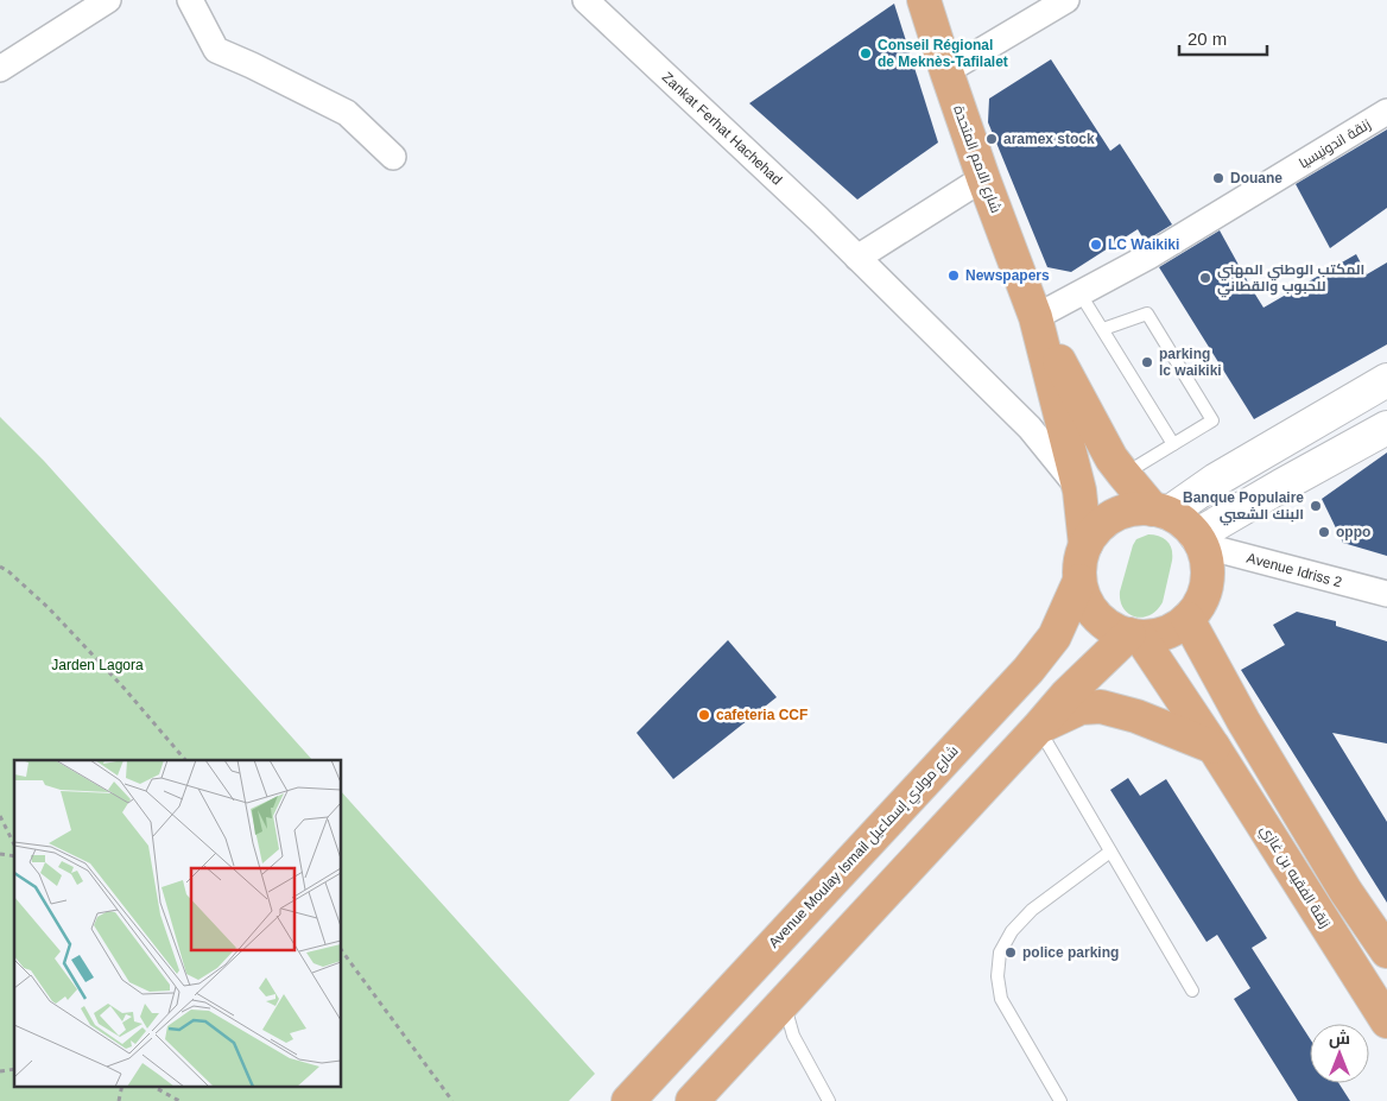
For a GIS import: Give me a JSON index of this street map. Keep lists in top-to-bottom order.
{
  "streets": {
    "main road": ["شارع الامم المتحدة", "Avenue Moulay Ismail شارع مولاي إسماعيل", "زنقة الفقيه بن غازي"],
    "street": ["Zankat Ferhat Hachehad", "زنقة اندونيسيا", "Avenue Idriss 2"]
  },
  "crossings": [
    ["زنقة اندونيسيا", "شارع الامم المتحدة"],
    ["Avenue Idriss 2", "Avenue Moulay Ismail شارع مولاي إسماعيل"],
    ["Avenue Idriss 2", "زنقة الفقيه بن غازي"],
    ["Avenue Moulay Ismail شارع مولاي إسماعيل", "زنقة الفقيه بن غازي"]
  ],
  "parks": ["Jarden Lagora"],
  "places": [
    "Conseil Régional de Meknès-Tafilalet",
    "aramex stock",
    "Douane",
    "LC Waikiki",
    "Newspapers",
    "المكتب الوطني المهني للحبوب والقطاني",
    "parking lc waikiki",
    "Banque Populaire البنك الشعبي",
    "oppo",
    "cafeteria CCF",
    "police parking"
  ],
  "scale_bar": "20 m",
  "north": "top"
}
